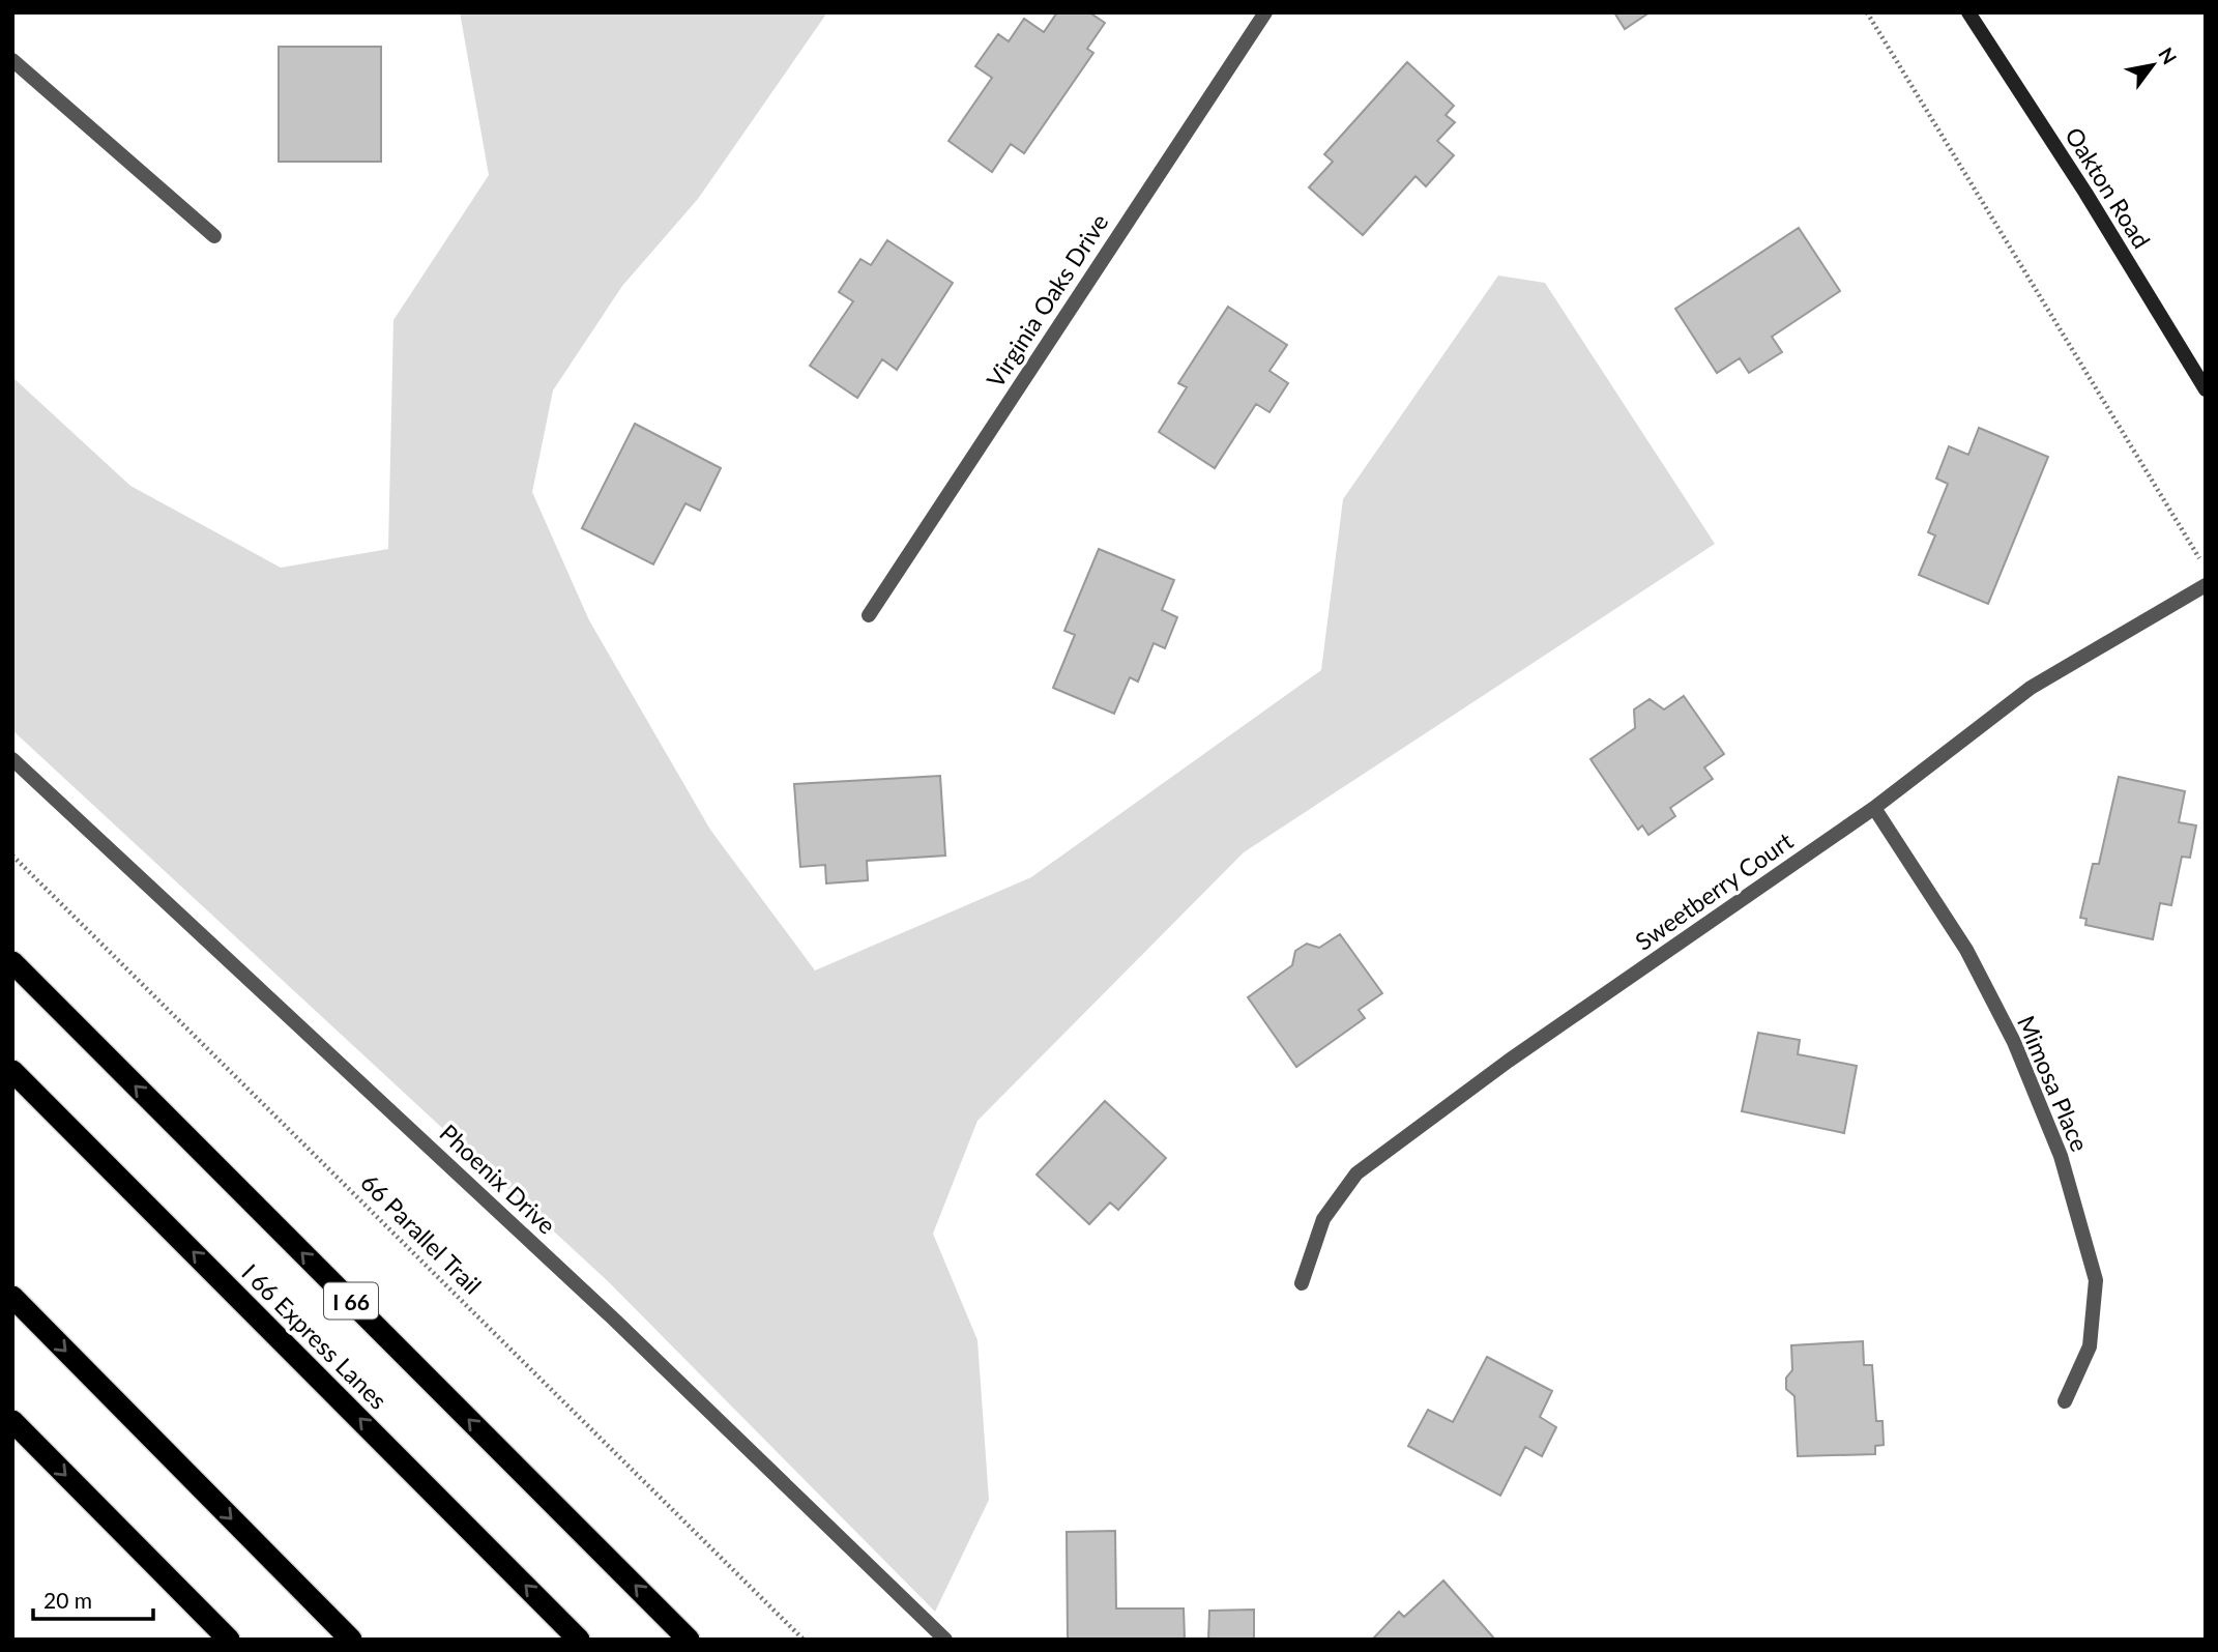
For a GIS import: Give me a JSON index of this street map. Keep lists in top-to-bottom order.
{
  "streets": {
    "highway": ["I 66", "I 66 Express Lanes"],
    "street": [
      "Oakton Road",
      "Virginia Oaks Drive",
      "Sweetberry Court",
      "Mimosa Place",
      "Phoenix Drive"
    ],
    "path": ["66 Parallel Trail"]
  },
  "crossings": [
    ["Sweetberry Court", "Mimosa Place"]
  ],
  "scale_bar": "20 m",
  "north": "top right"
}
